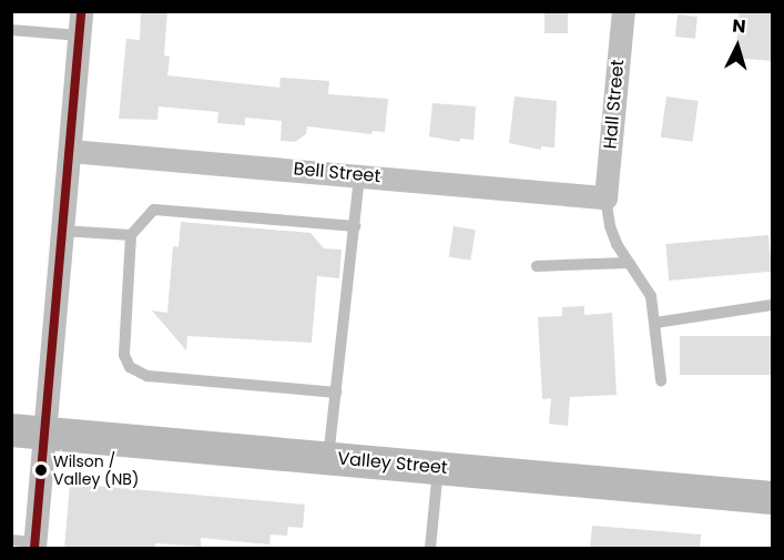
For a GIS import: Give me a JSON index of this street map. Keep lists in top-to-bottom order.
{
  "streets": {
    "main road": ["Valley Street"],
    "street": ["Hall Street", "Bell Street"]
  },
  "crossings": [
    ["Hall Street", "Bell Street"]
  ],
  "places": ["Wilson / Valley (NB)"],
  "north": "top"
}
